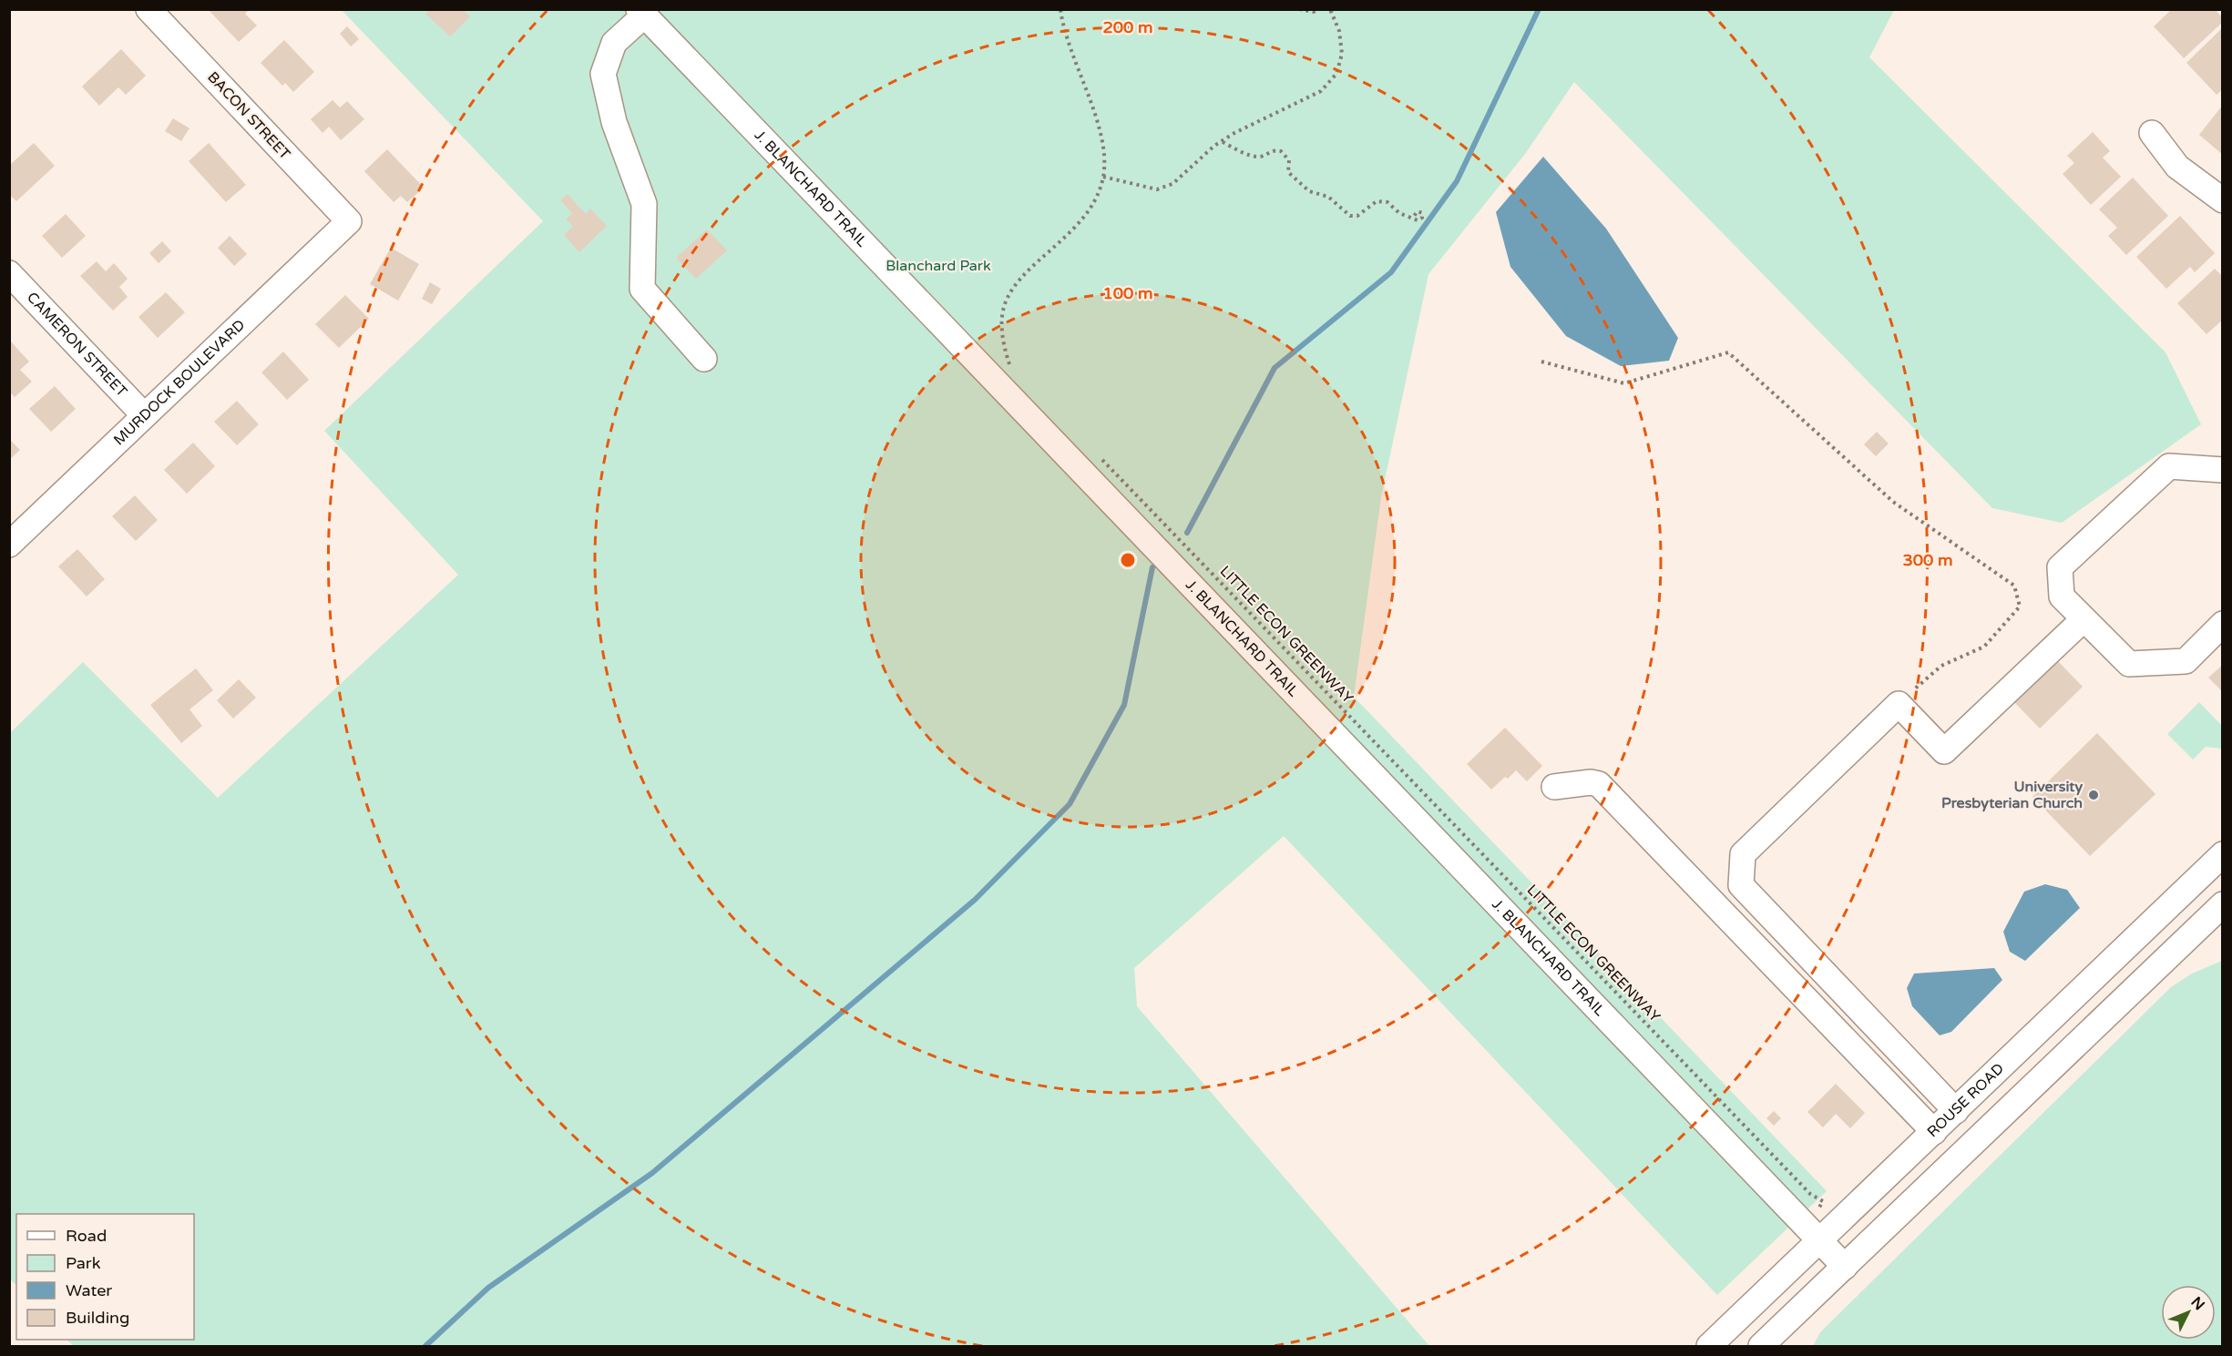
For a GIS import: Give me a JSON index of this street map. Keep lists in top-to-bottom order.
{
  "streets": {
    "street": [
      "BACON STREET",
      "J. BLANCHARD TRAIL",
      "CAMERON STREET",
      "MURDOCK BOULEVARD",
      "ROUSE ROAD"
    ],
    "path": ["LITTLE ECON GREENWAY"]
  },
  "crossings": [
    ["BACON STREET", "MURDOCK BOULEVARD"],
    ["J. BLANCHARD TRAIL", "ROUSE ROAD"],
    ["CAMERON STREET", "MURDOCK BOULEVARD"]
  ],
  "parks": ["Blanchard Park"],
  "places": ["University Presbyterian Church"],
  "legend": [
    "Road",
    "Park",
    "Water",
    "Building"
  ],
  "north": "top right",
  "rings": ["200 m", "100 m", "300 m"]
}
